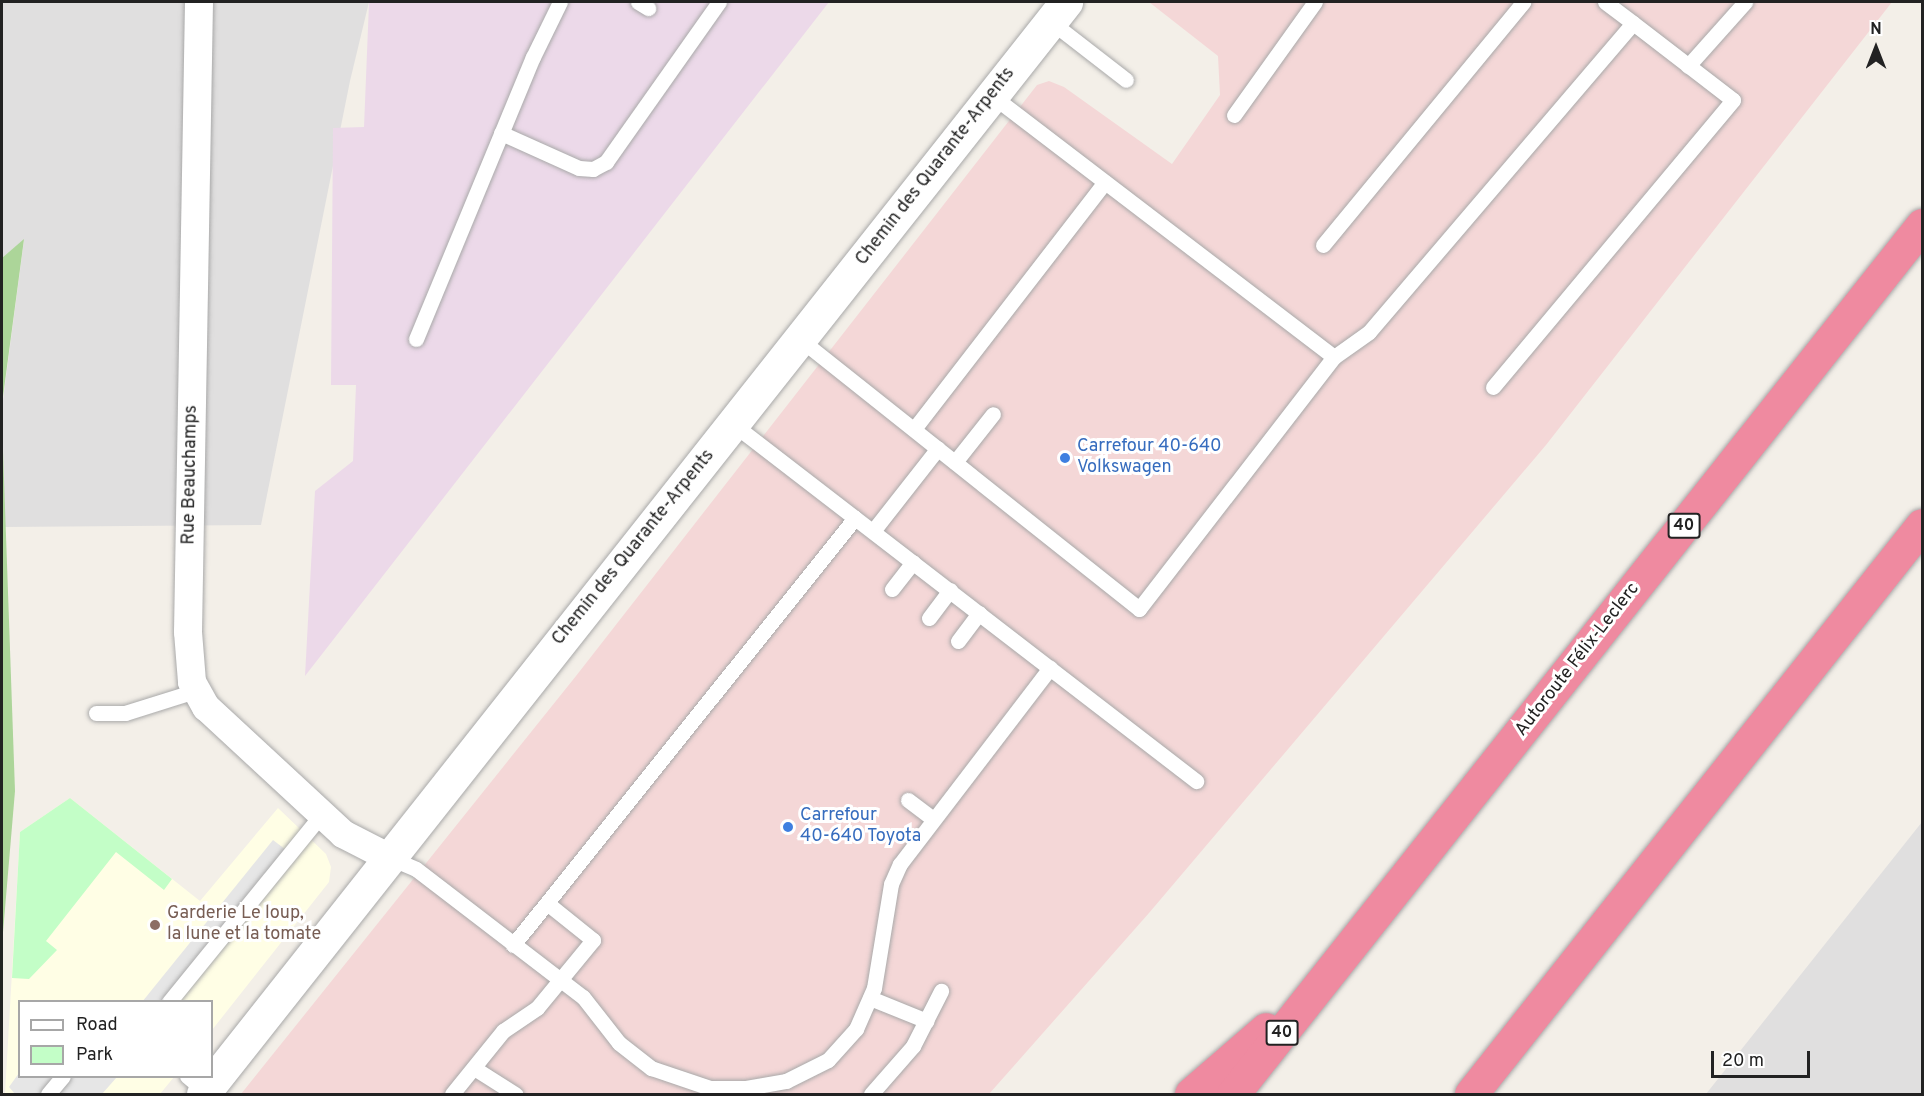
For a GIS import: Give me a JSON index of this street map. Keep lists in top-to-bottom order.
{
  "streets": {
    "highway": ["40", "Autoroute Félix-Leclerc"],
    "street": ["Chemin des Quarante-Arpents", "Rue Beauchamps"]
  },
  "crossings": [
    ["Chemin des Quarante-Arpents", "Rue Beauchamps"]
  ],
  "places": ["Carrefour 40-640 Volkswagen", "Carrefour 40-640 Toyota", "Garderie Le loup, la lune et la tomate"],
  "legend": ["Road", "Park"],
  "scale_bar": "20 m",
  "north": "top"
}
